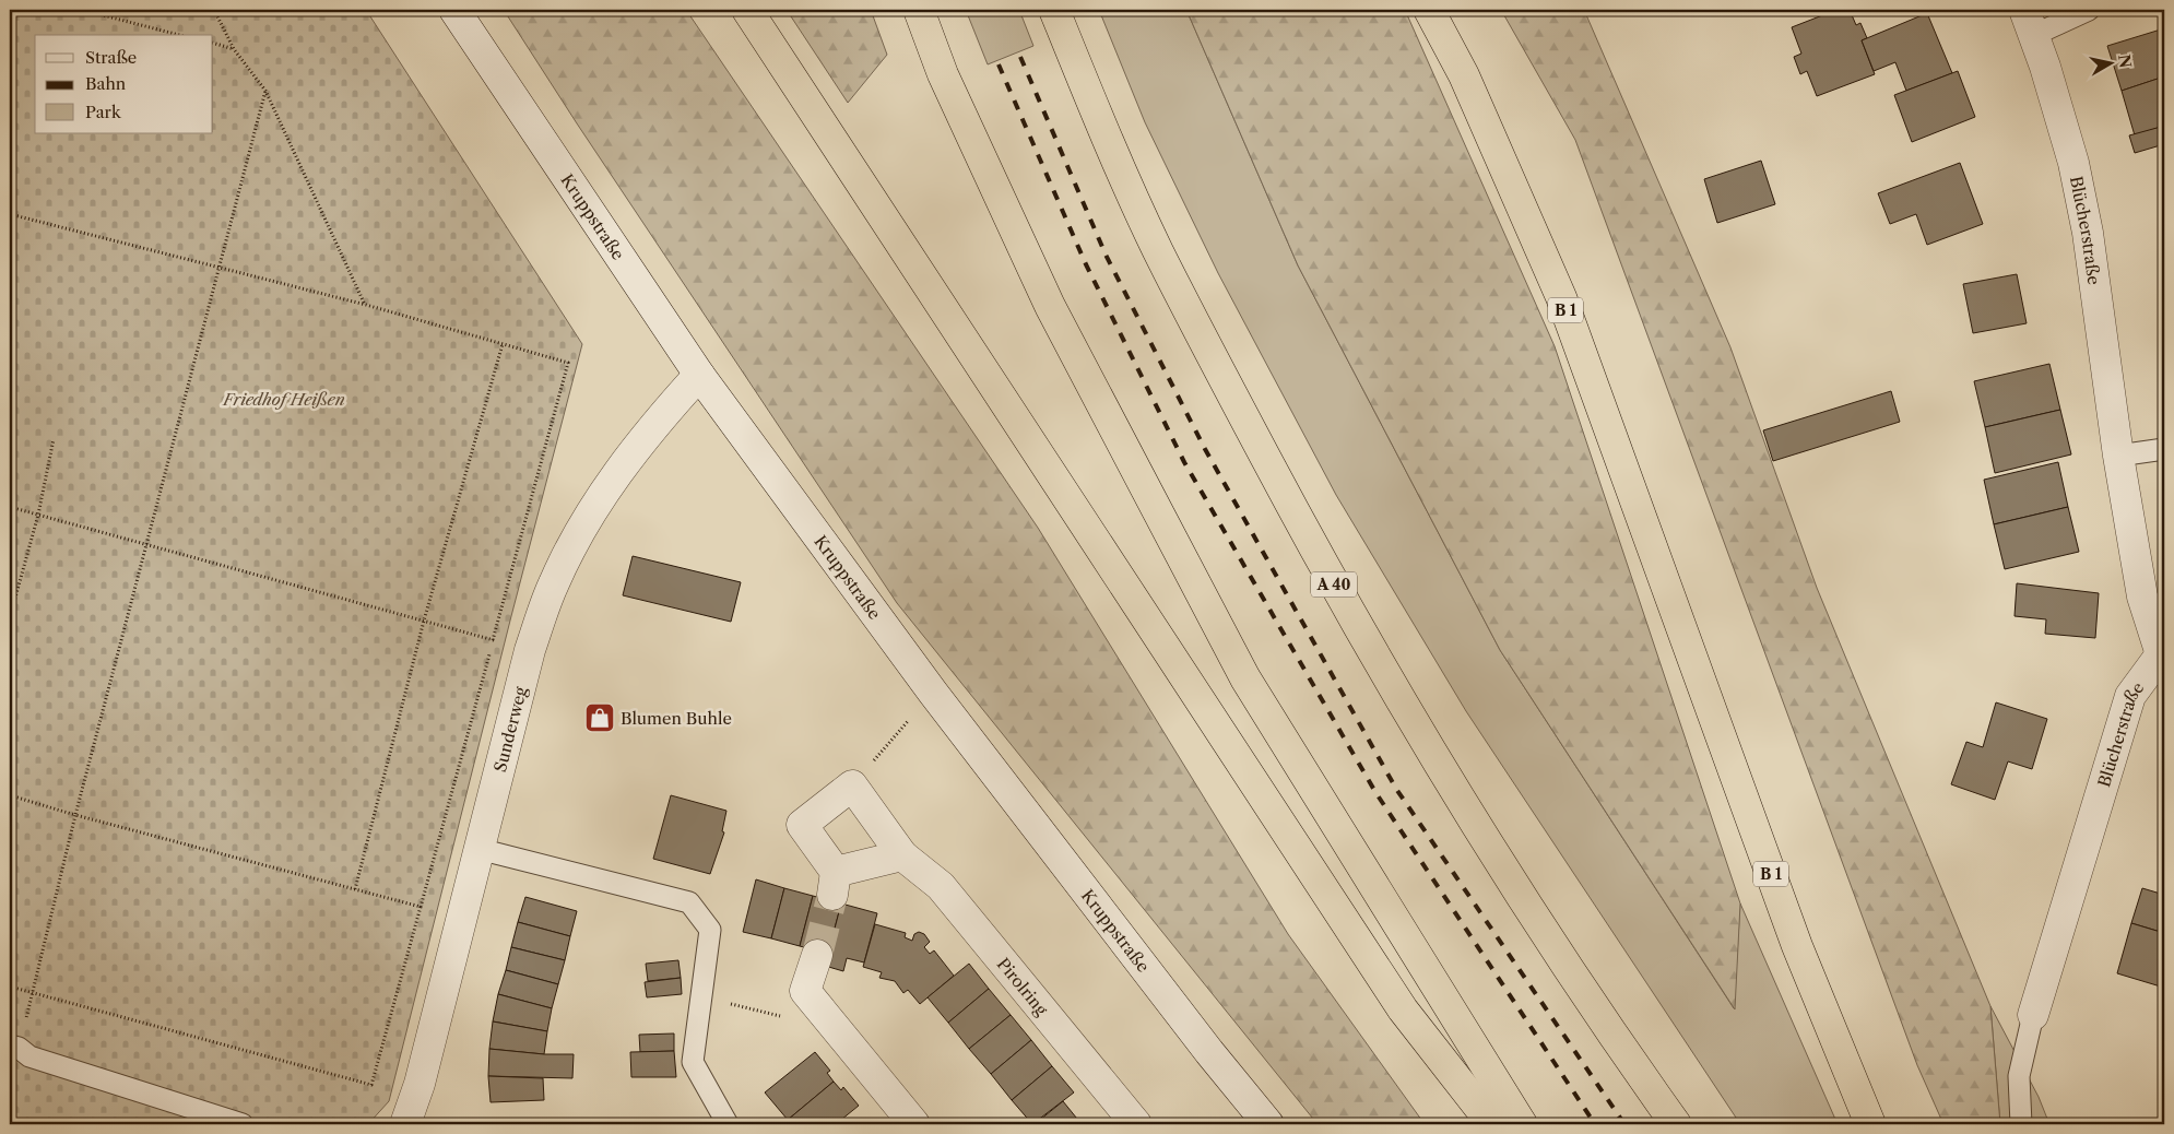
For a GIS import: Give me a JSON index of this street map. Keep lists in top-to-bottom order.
{
  "streets": {
    "highway": ["B 1", "A 40"],
    "street": [
      "Kruppstraße",
      "Blücherstraße",
      "Sunderweg",
      "Pirolring"
    ]
  },
  "crossings": [
    ["Kruppstraße", "Sunderweg"]
  ],
  "parks": ["Friedhof Heißen"],
  "places": {
    "shop": ["Blumen Buhle"]
  },
  "legend": ["Straße", "Bahn", "Park"],
  "north": "right"
}
